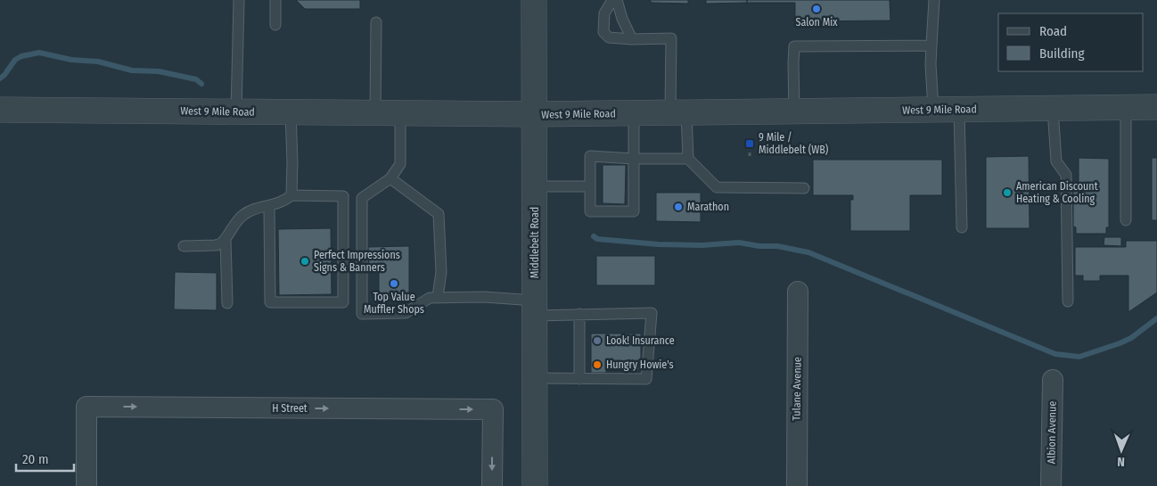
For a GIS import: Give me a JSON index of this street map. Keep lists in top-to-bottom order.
{
  "streets": {
    "street": [
      "West 9 Mile Road",
      "Middlebelt Road",
      "Tulane Avenue",
      "H Street",
      "Albion Avenue"
    ]
  },
  "crossings": [
    ["West 9 Mile Road", "Middlebelt Road"]
  ],
  "places": {
    "other": [
      "Salon Mix",
      "American Discount Heating & Cooling",
      "Marathon",
      "Perfect Impressions Signs & Banners",
      "Top Value Muffler Shops",
      "Look! Insurance",
      "Hungry Howie's"
    ],
    "transit": ["9 Mile / Middlebelt (WB)"]
  },
  "legend": ["Road", "Building"],
  "scale_bar": "20 m",
  "north": "bottom"
}
